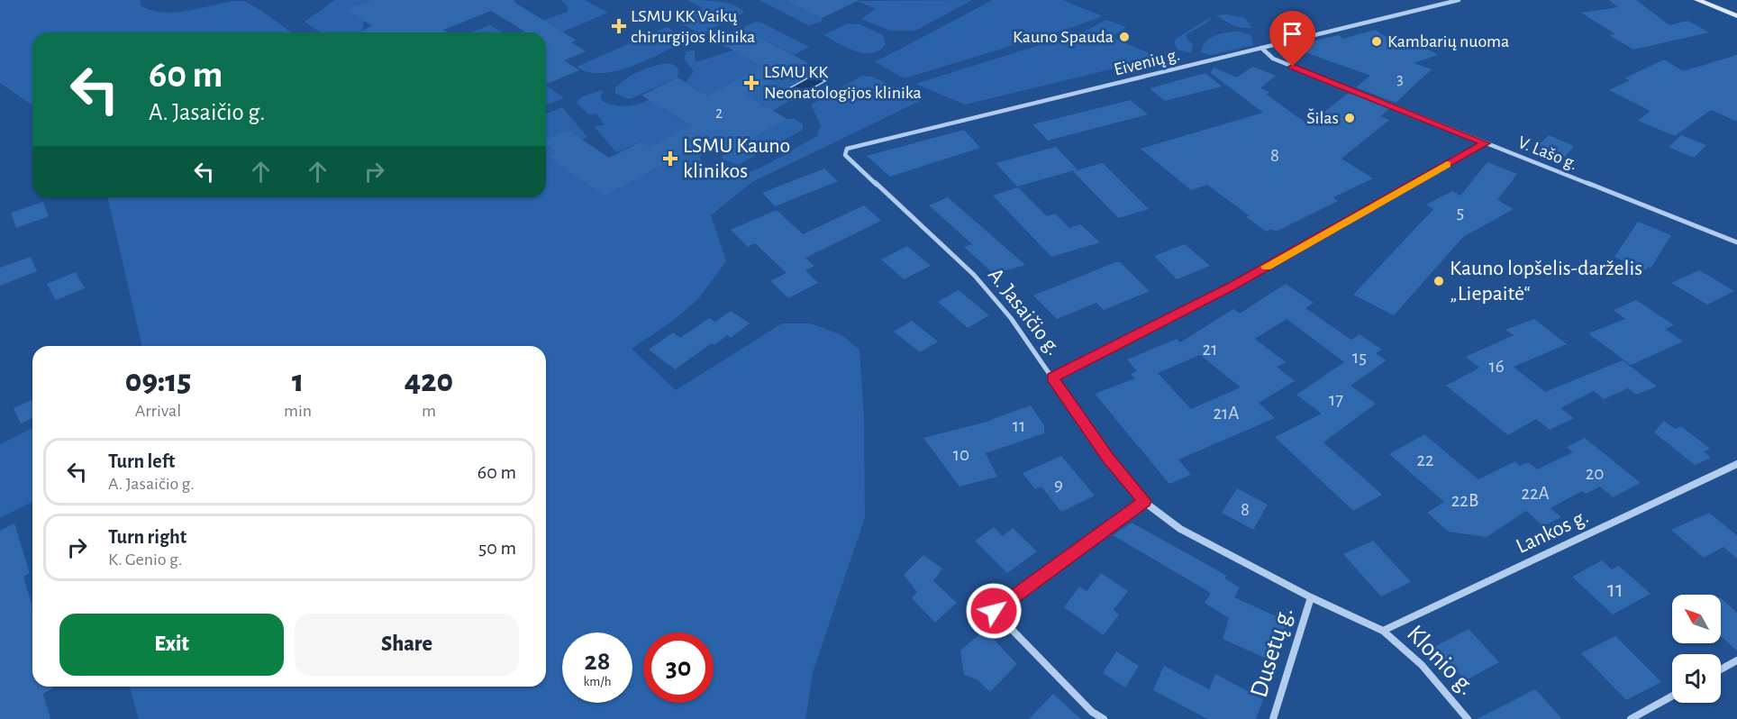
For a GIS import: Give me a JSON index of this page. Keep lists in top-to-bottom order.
{
  "streets": {
    "street": [
      "Eivenių g.",
      "V. Lašo g.",
      "A. Jasaičio g.",
      "Lankos g.",
      "Dusetų g.",
      "Klonio g."
    ]
  },
  "crossings": [
    ["Eivenių g.", "V. Lašo g."],
    ["Eivenių g.", "A. Jasaičio g."],
    ["A. Jasaičio g.", "Lankos g."],
    ["A. Jasaičio g.", "Dusetų g."],
    ["A. Jasaičio g.", "Klonio g."],
    ["Lankos g.", "Klonio g."]
  ],
  "places": {
    "health": ["LSMU KK Vaikų chirurgijos klinika", "LSMU KK Neonatologijos klinika", "LSMU Kauno klinikos"],
    "other": [
      "Kauno Spauda",
      "Kambarių nuoma",
      "Šilas",
      "Kauno lopšelis-darželis „Liepaitė“"
    ]
  },
  "house_numbers": [
    "3",
    "2",
    "8",
    "5",
    "21",
    "15",
    "16",
    "17",
    "21A",
    "11",
    "10",
    "22",
    "20",
    "9",
    "22A",
    "22B",
    "8",
    "11"
  ],
  "north": "top left",
  "page": {
    "turn": ["60 m", "A. Jasaičio g."],
    "eta": [
      "09:15",
      "Arrival",
      "1",
      "min",
      "420",
      "m"
    ],
    "list": [
      {
        "name": "Turn left",
        "note": "A. Jasaičio g.",
        "value": "60 m"
      },
      {
        "name": "Turn right",
        "note": "K. Genio g.",
        "value": "50 m"
      }
    ],
    "buttons": ["Exit", "Share"],
    "speed": "28 km/h",
    "limit": "30"
  }
}
